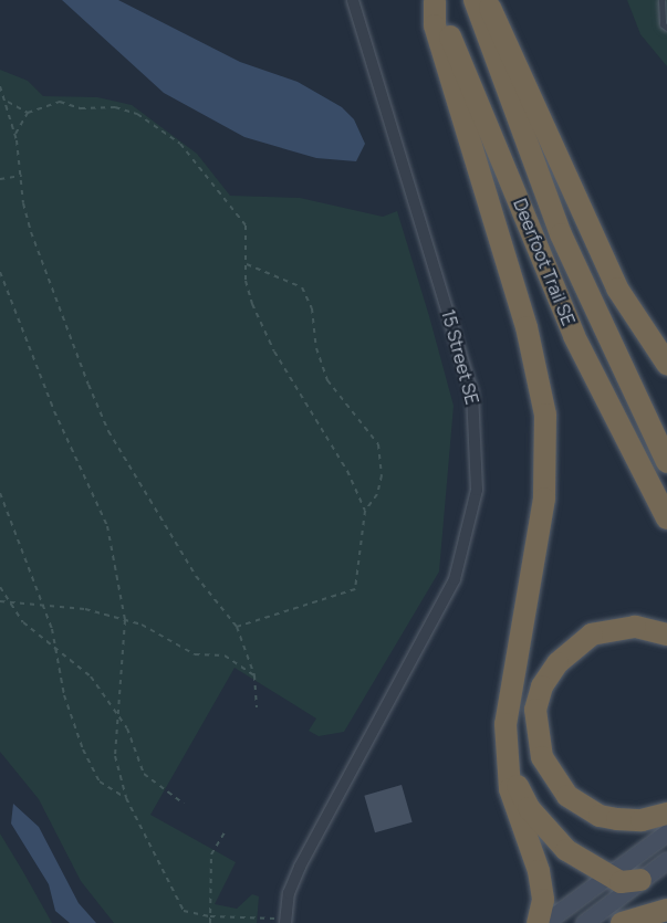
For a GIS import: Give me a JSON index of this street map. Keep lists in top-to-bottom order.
{
  "streets": {
    "highway": ["Deerfoot Trail SE"],
    "street": ["15 Street SE"]
  }
}
